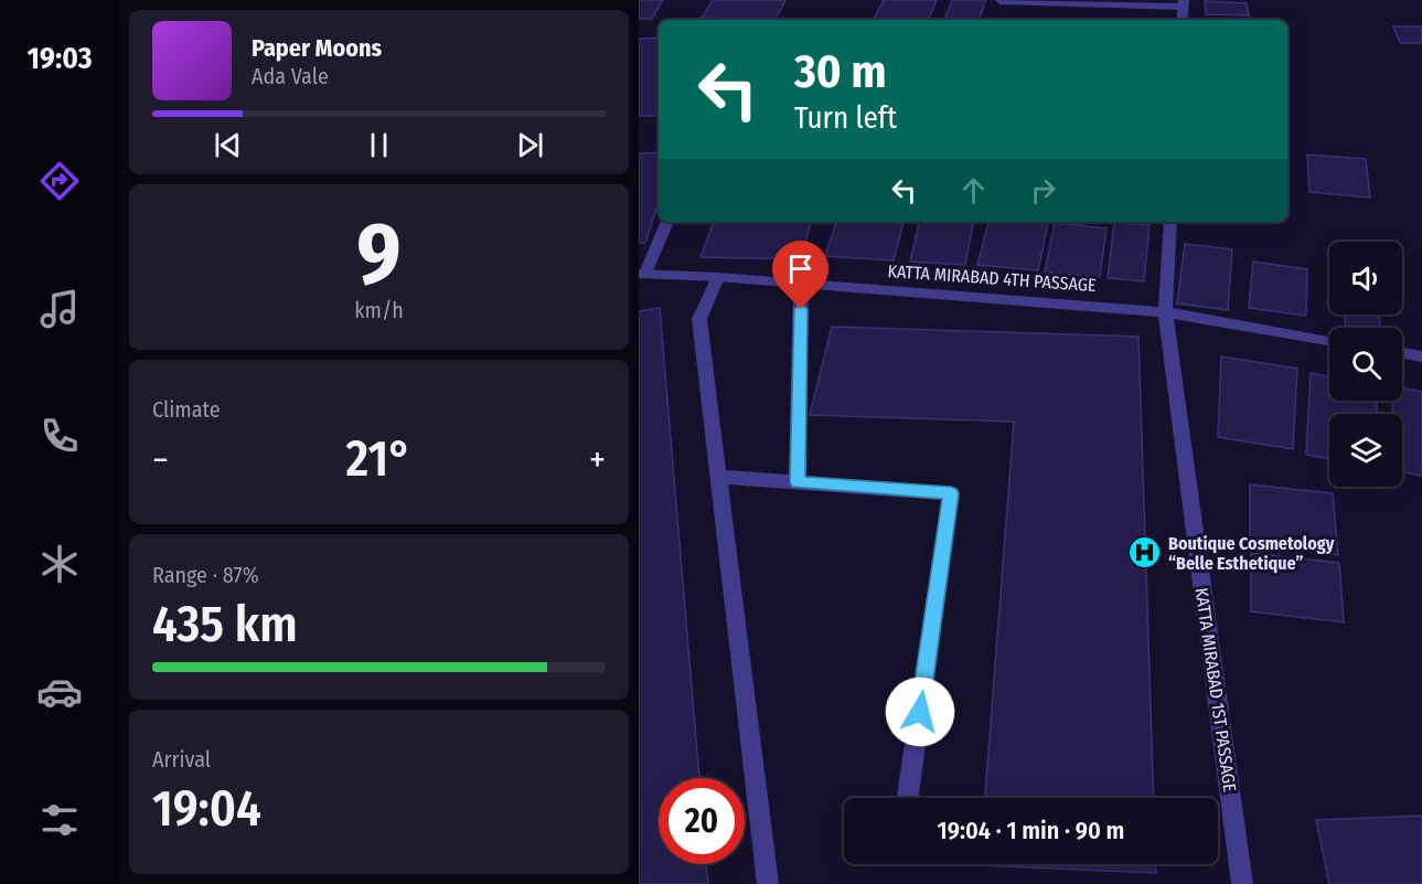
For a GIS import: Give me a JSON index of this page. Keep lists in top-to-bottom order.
{
  "streets": {
    "street": ["KATTA MIRABAD 4TH PASSAGE", "KATTA MIRABAD 1ST PASSAGE"]
  },
  "crossings": [
    ["KATTA MIRABAD 4TH PASSAGE", "KATTA MIRABAD 1ST PASSAGE"]
  ],
  "places": {
    "hospital": ["Boutique Cosmetology “Belle Esthetique”"]
  },
  "page": {
    "tabs": "19:03",
    "turn": ["30 m", "Turn left"],
    "song": ["Paper Moons", "Ada Vale"],
    "tile": [
      ["9", "km/h"],
      "Climate",
      ["Range · 87%", "435 km"],
      ["Arrival", "19:04"]
    ],
    "heat": ["−", "21°", "+"],
    "limit": "20",
    "trip": "19:04 · 1 min · 90 m"
  }
}
